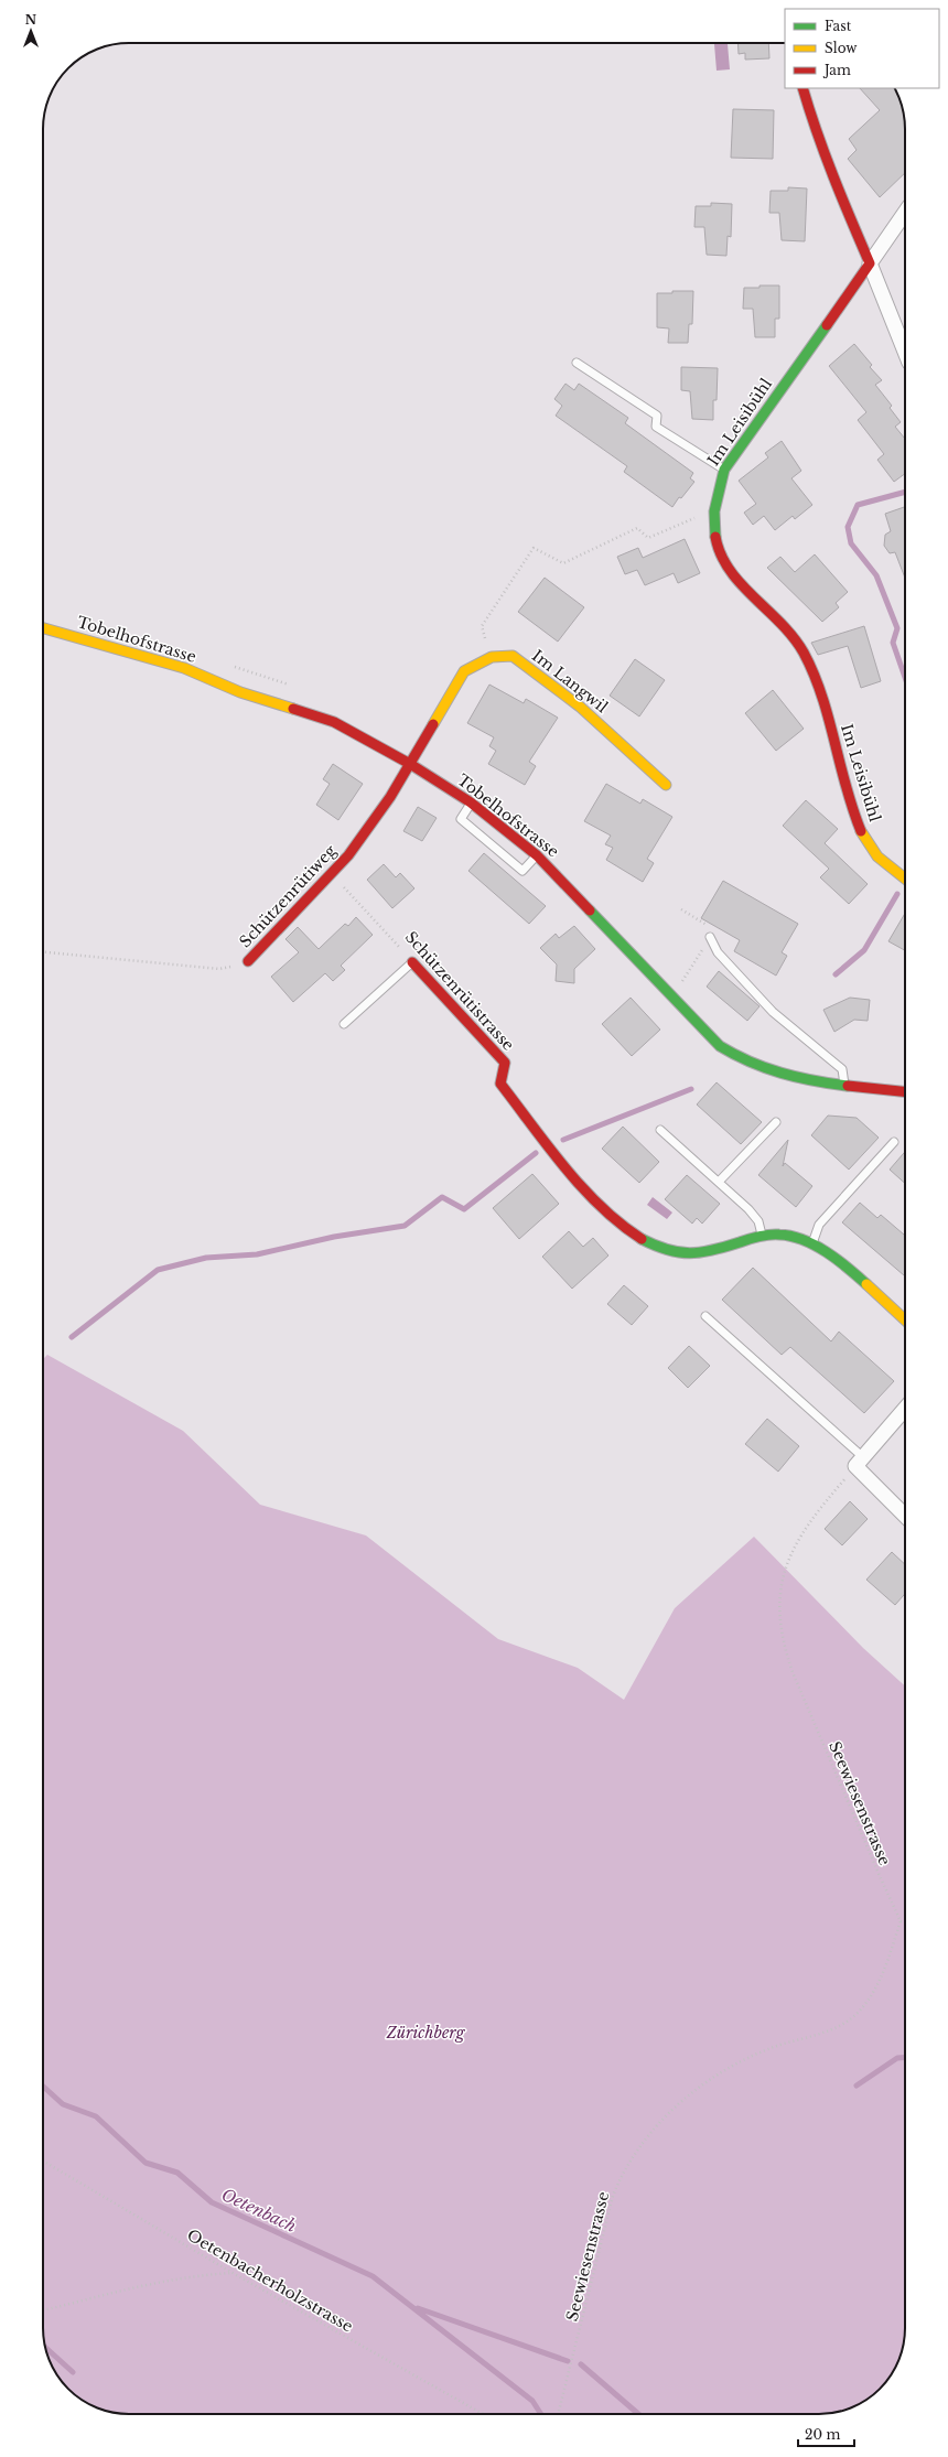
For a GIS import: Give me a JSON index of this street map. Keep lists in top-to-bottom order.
{
  "streets": {
    "street": [
      "Im Leisibühl",
      "Tobelhofstrasse",
      "Im Langwil",
      "Schützenrütiweg",
      "Schützenrütistrasse"
    ],
    "path": ["Seewiesenstrasse", "Oetenbacherholzstrasse"]
  },
  "crossings": [
    ["Tobelhofstrasse", "Im Langwil"],
    ["Tobelhofstrasse", "Schützenrütiweg"],
    ["Im Langwil", "Schützenrütiweg"],
    ["Schützenrütiweg", "Schützenrütistrasse"]
  ],
  "water": ["Oetenbach"],
  "parks": ["Zürichberg"],
  "legend": ["Fast", "Slow", "Jam"],
  "scale_bar": "20 m",
  "north": "top"
}
